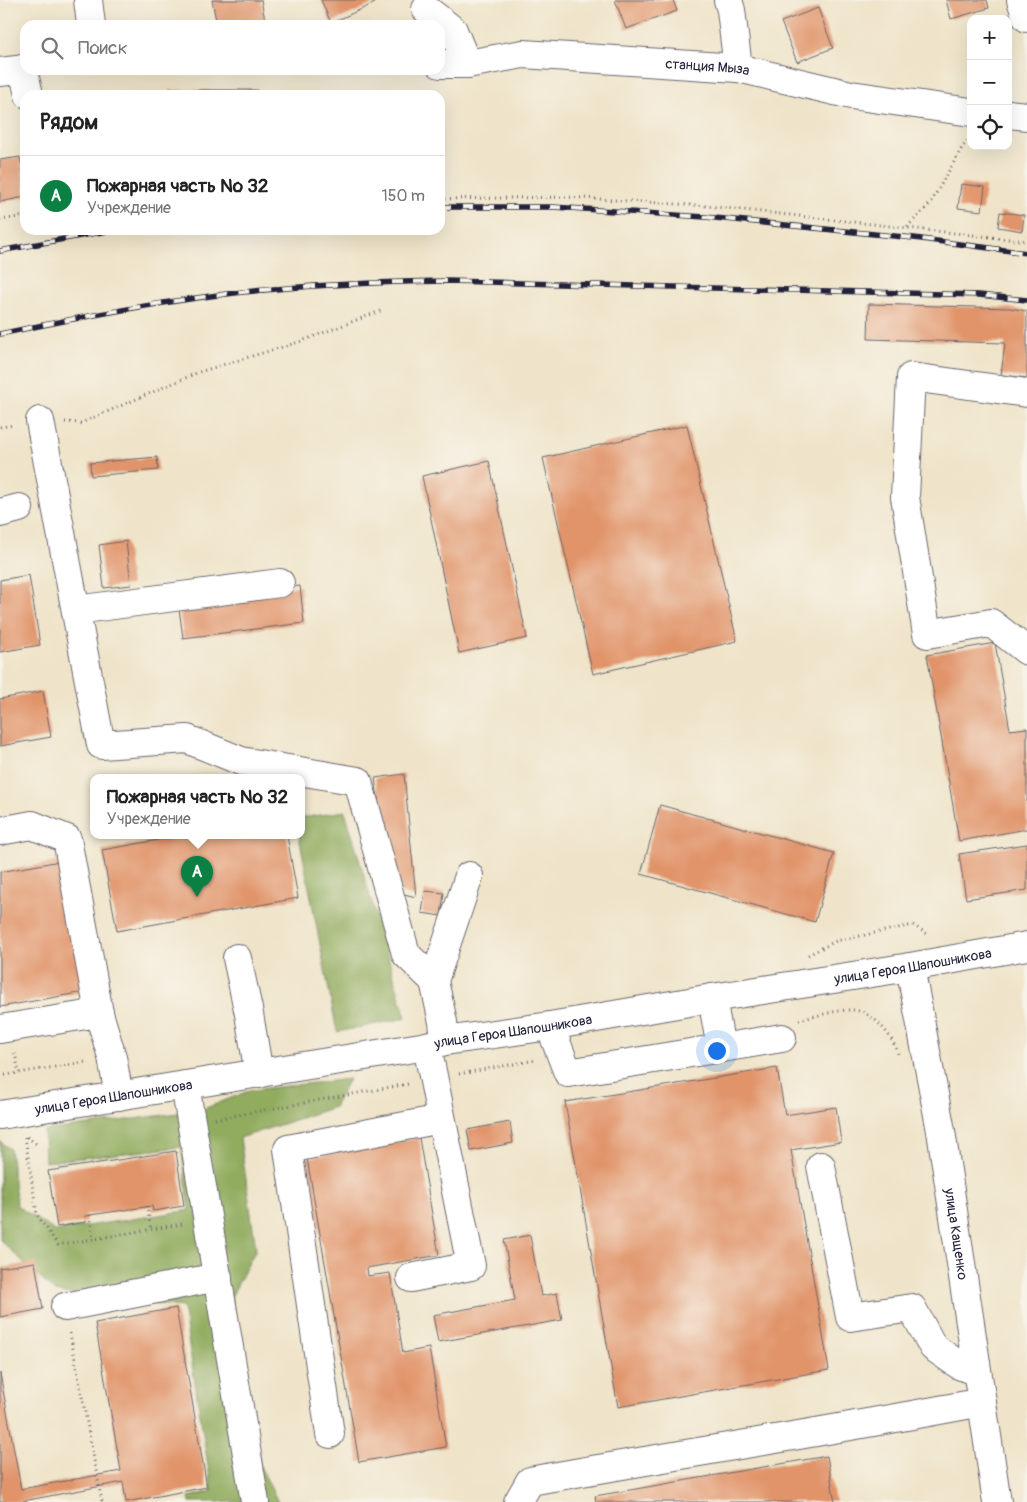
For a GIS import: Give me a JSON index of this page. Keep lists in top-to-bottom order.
{
  "streets": {
    "street": ["станция Мыза", "улица Героя Шапошникова", "улица Кащенко"]
  },
  "crossings": [
    ["улица Героя Шапошникова", "улица Кащенко"]
  ],
  "page": {
    "map_buttons": ["+", "−"],
    "search": "Поиск",
    "heading": "Рядом",
    "list": [
      {
        "mark": "A",
        "name": "Пожарная часть № 32",
        "note": "Учреждение",
        "value": "150 m"
      }
    ],
    "popup": ["Пожарная часть № 32", "Учреждение"],
    "pins": "A"
  }
}
